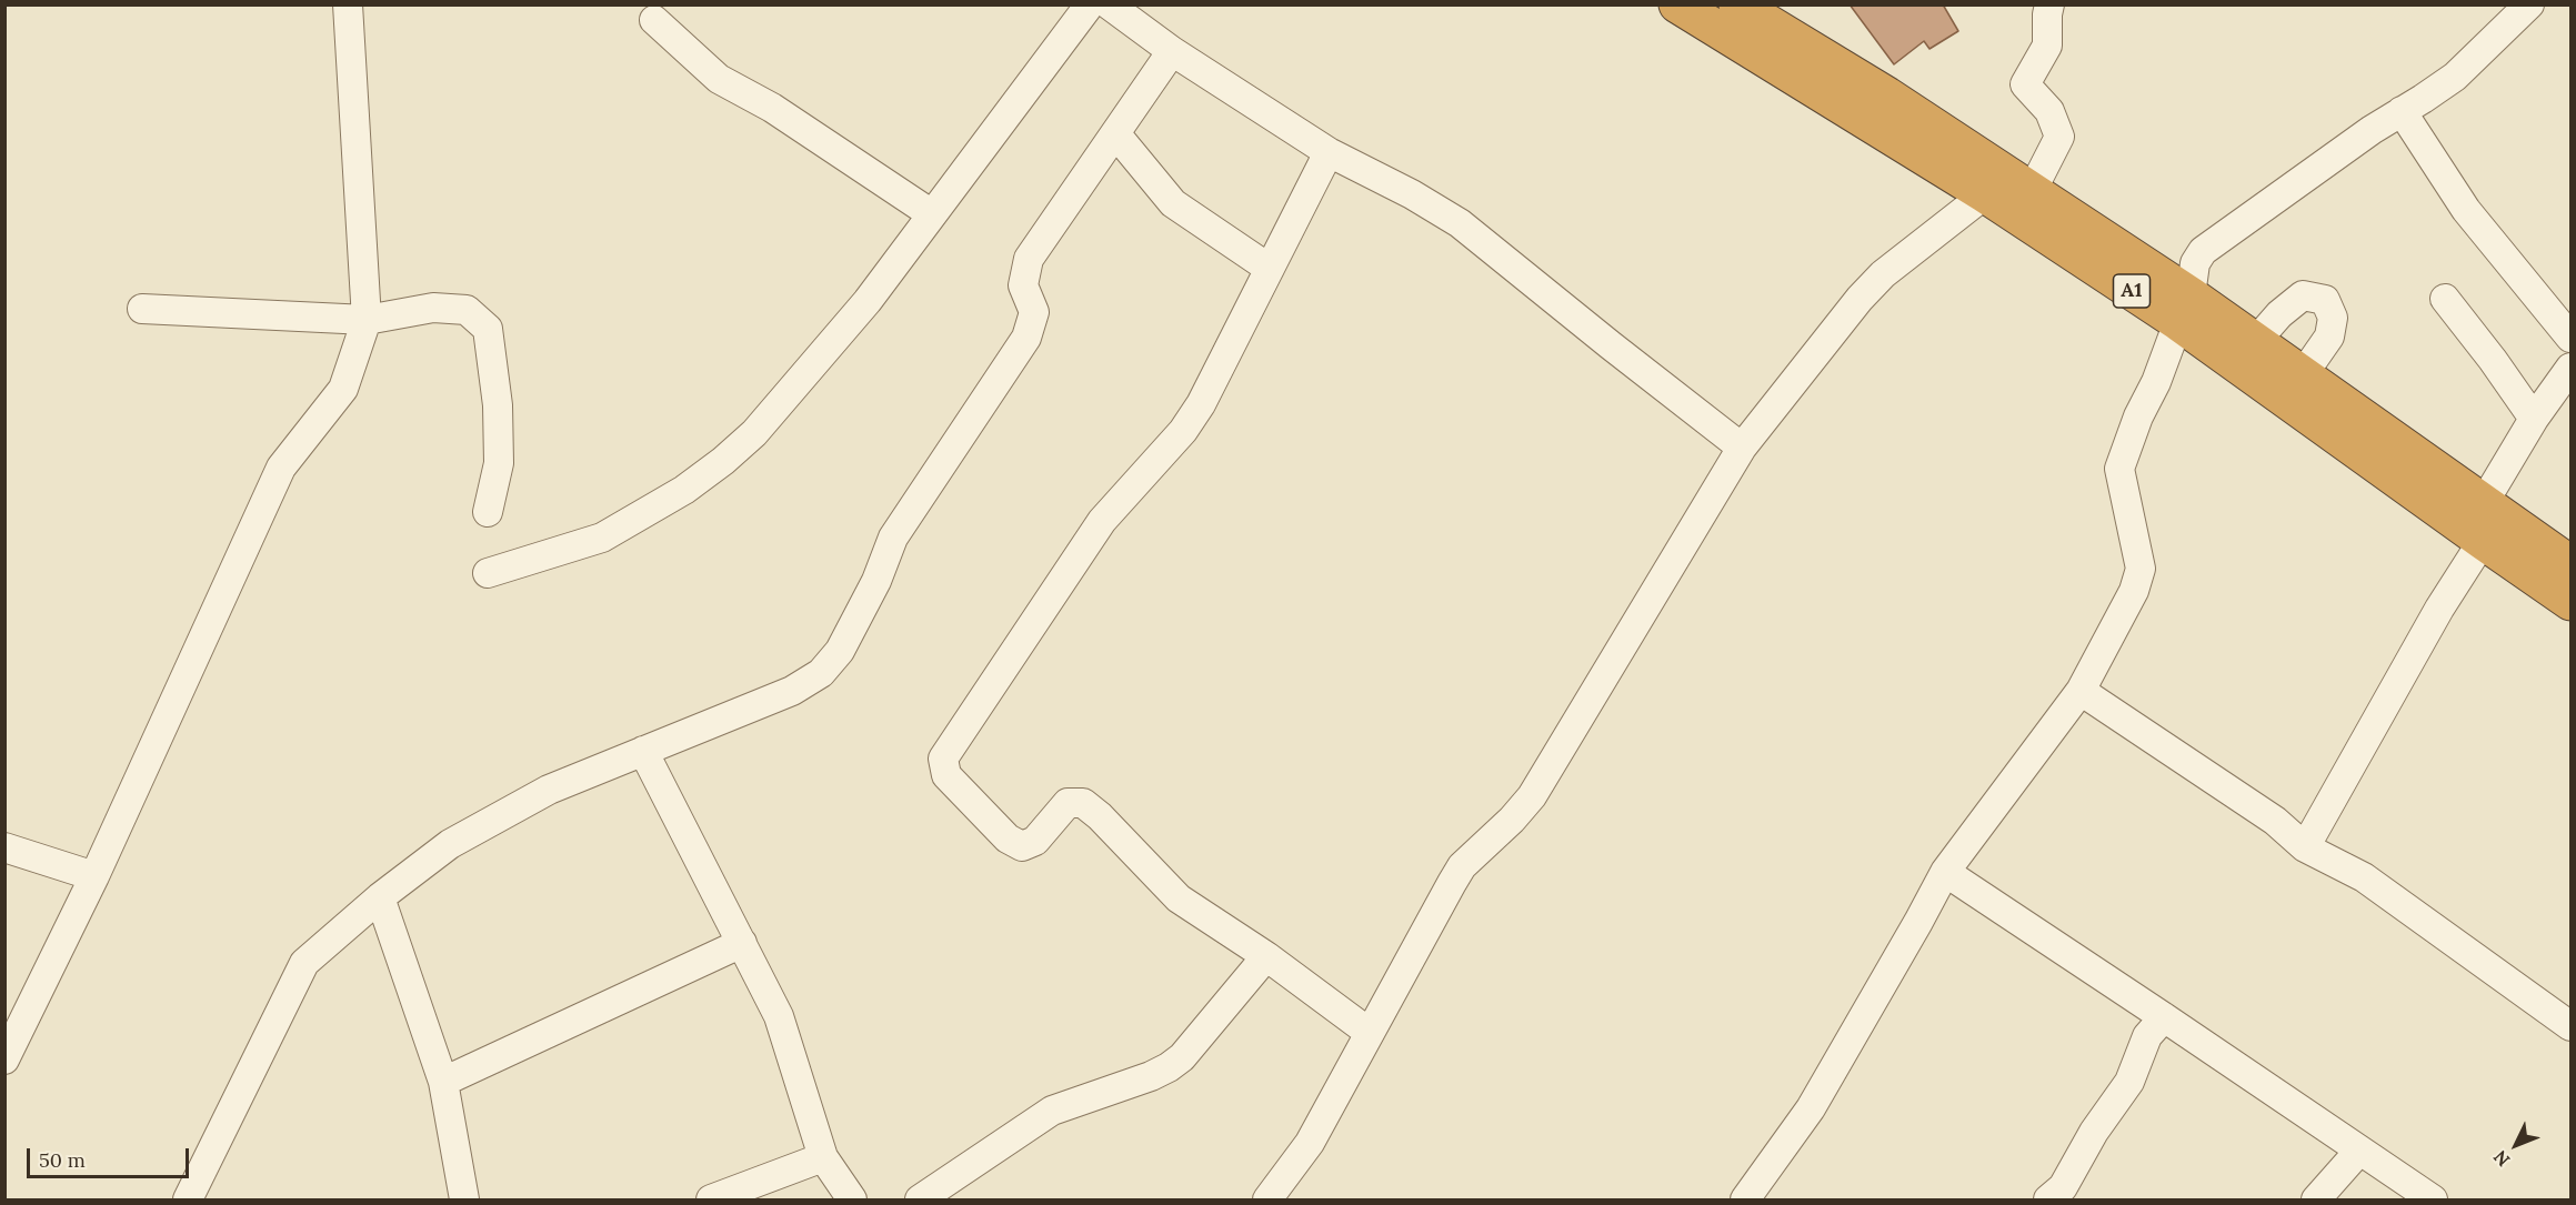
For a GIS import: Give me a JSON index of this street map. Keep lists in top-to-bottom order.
{
  "streets": {
    "highway": ["A1"]
  },
  "scale_bar": "50 m",
  "north": "bottom left"
}
